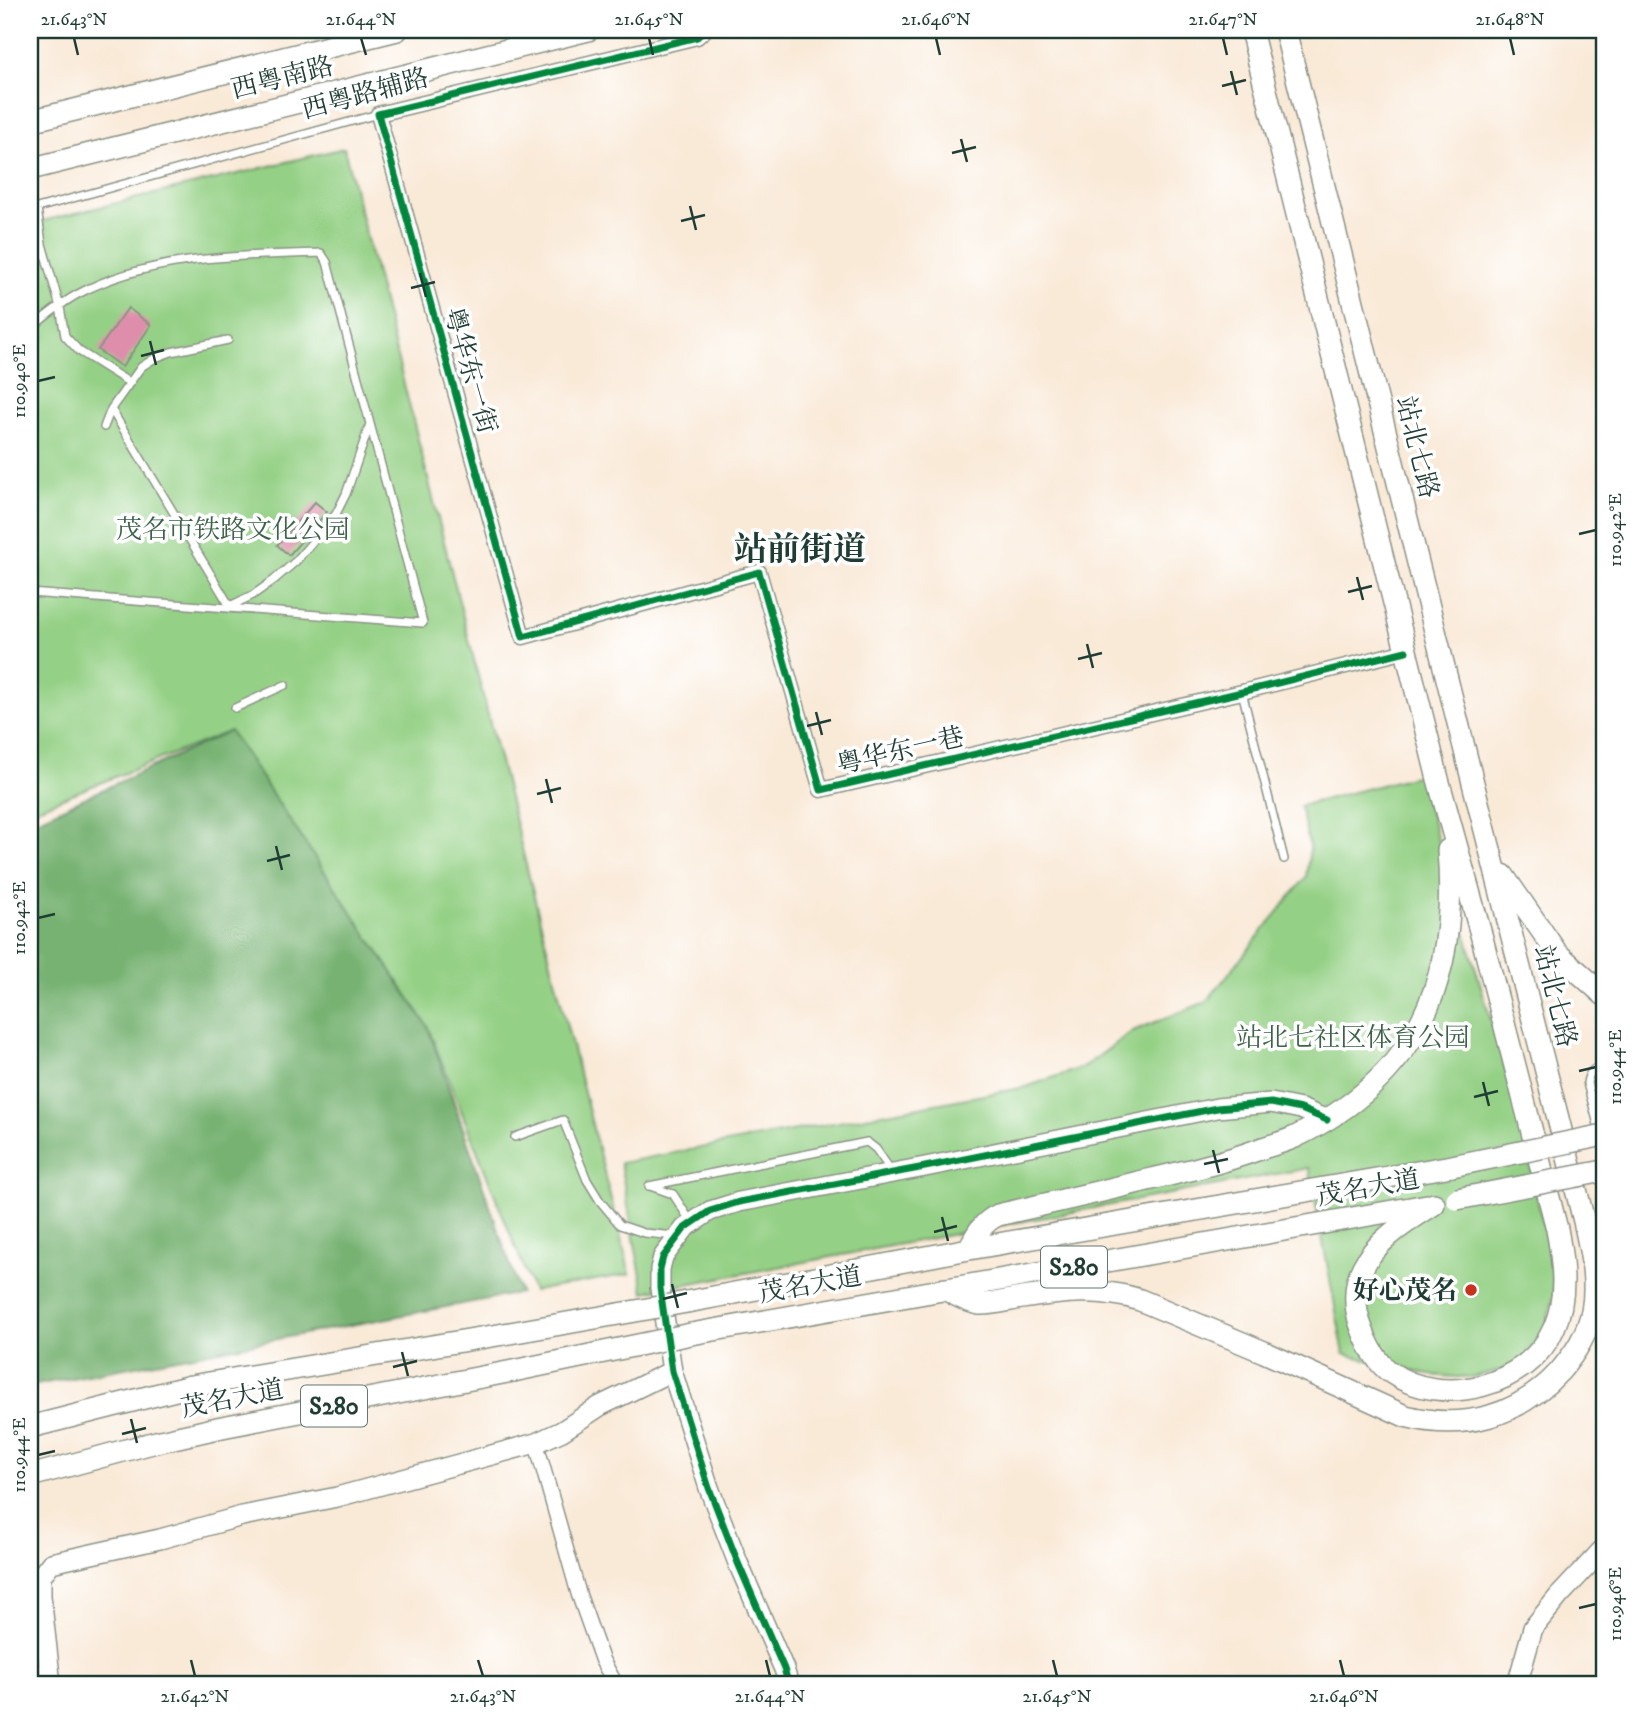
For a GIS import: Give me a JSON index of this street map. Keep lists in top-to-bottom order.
{
  "streets": {
    "main road": [
      "西粤南路",
      "站北七路",
      "茂名大道",
      "S280"
    ],
    "street": ["西粤路辅路", "粤华东一街", "粤华东一巷"]
  },
  "crossings": [
    ["西粤路辅路", "粤华东一街"],
    ["粤华东一街", "粤华东一巷"],
    ["站北七路", "茂名大道"]
  ],
  "districts": ["站前街道"],
  "parks": ["茂名市铁路文化公园", "站北七社区体育公园"],
  "places": ["好心茂名"],
  "coordinates": [
    "21.643°N",
    "21.644°N",
    "21.645°N",
    "21.646°N",
    "21.647°N",
    "21.648°N",
    "110.940°E",
    "110.942°E",
    "110.944°E",
    "110.946°E",
    "21.642°N"
  ]
}
